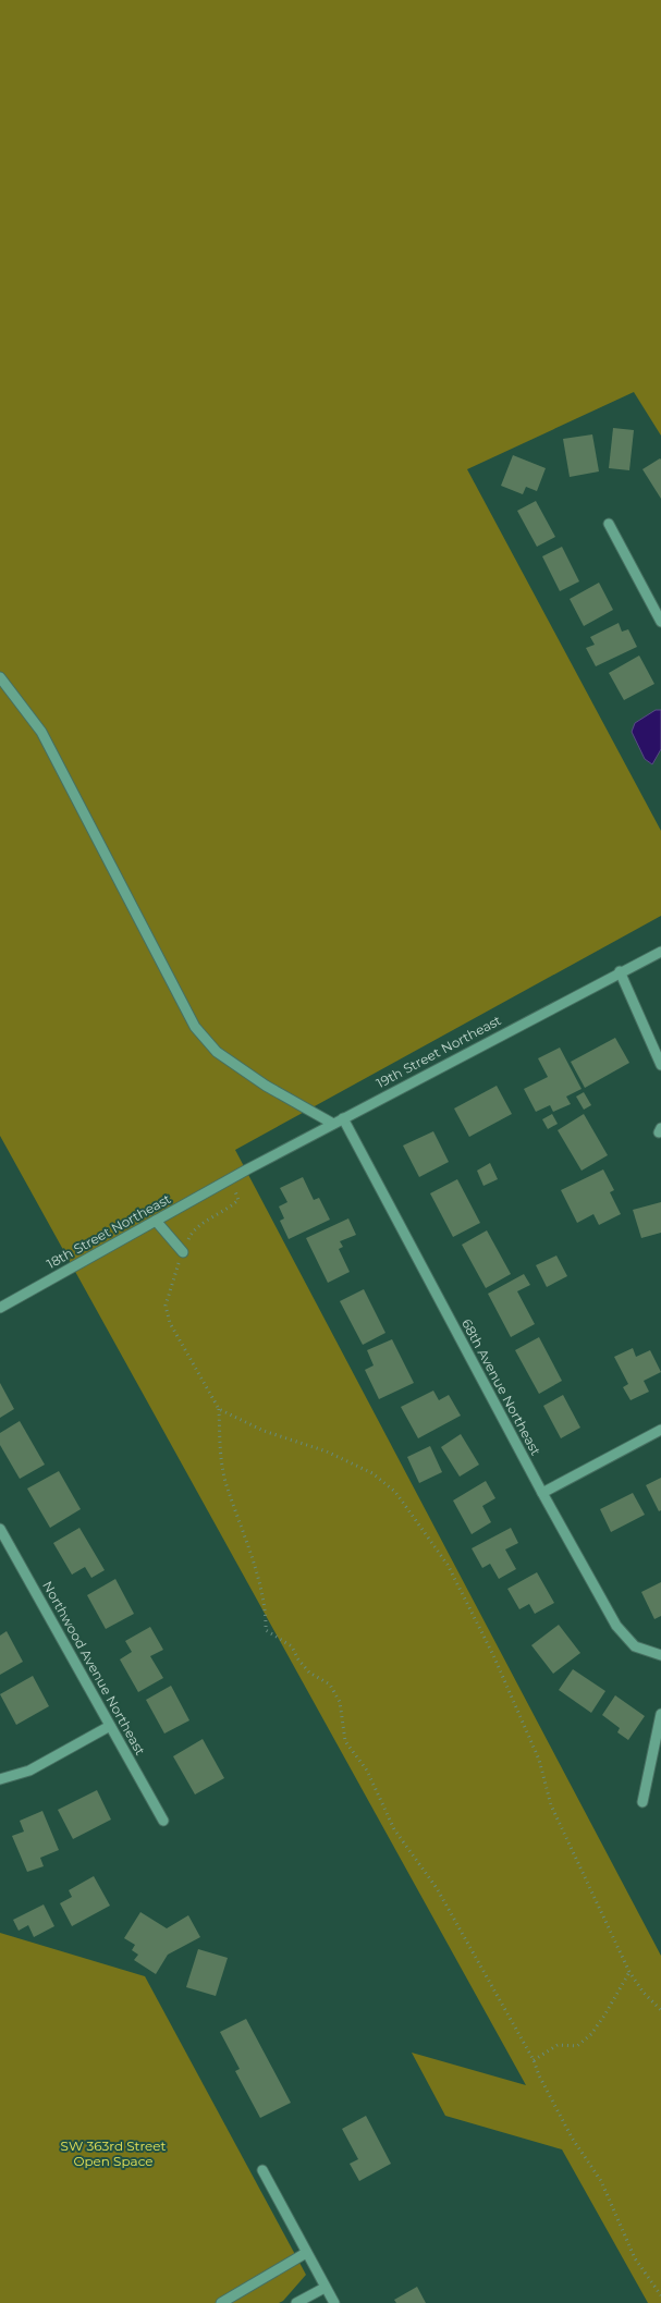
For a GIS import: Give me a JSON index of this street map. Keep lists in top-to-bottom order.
{
  "streets": {
    "street": [
      "19th Street Northeast",
      "18th Street Northeast",
      "68th Avenue Northeast",
      "Northwood Avenue Northeast"
    ]
  },
  "crossings": [
    ["19th Street Northeast", "18th Street Northeast"],
    ["19th Street Northeast", "68th Avenue Northeast"]
  ],
  "parks": ["SW 363rd Street Open Space"]
}
